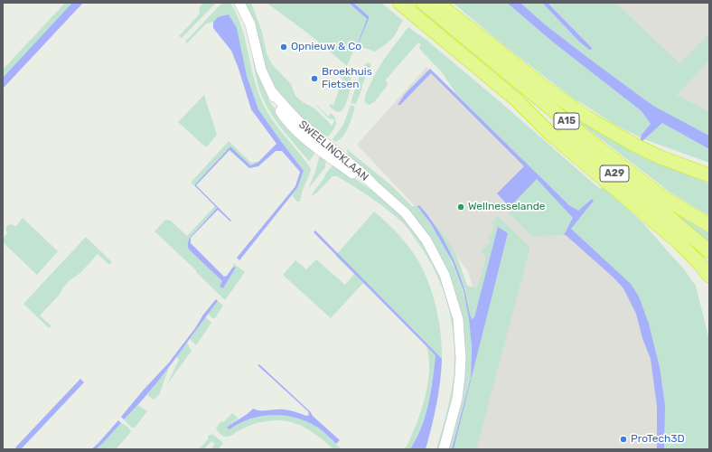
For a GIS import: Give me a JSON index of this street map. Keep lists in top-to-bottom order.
{
  "streets": {
    "highway": ["A15", "A29"],
    "main road": ["SWEELINCKLAAN"]
  },
  "places": [
    "Opnieuw & Co",
    "Broekhuis Fietsen",
    "Wellnesselande",
    "ProTech3D"
  ]
}
